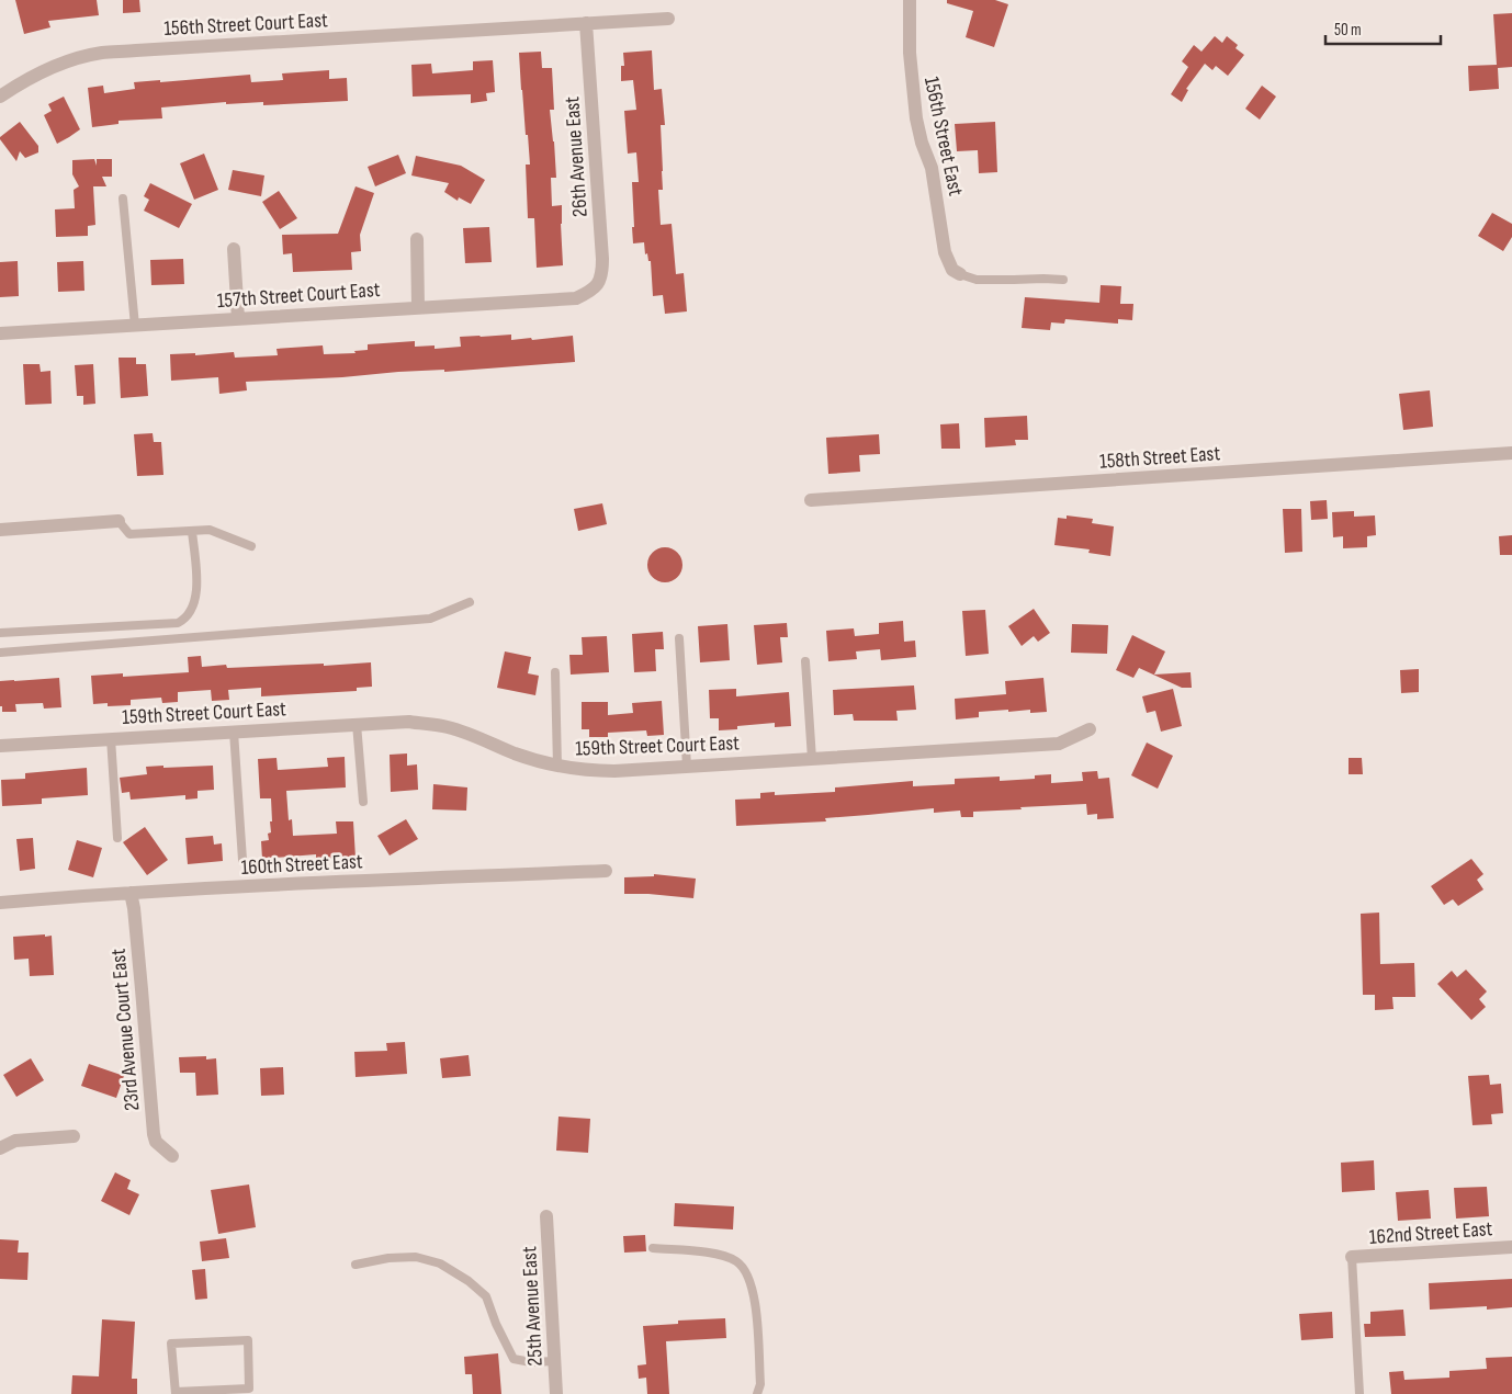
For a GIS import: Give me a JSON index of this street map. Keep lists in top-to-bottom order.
{
  "streets": {
    "street": [
      "156th Street Court East",
      "156th Street East",
      "26th Avenue East",
      "157th Street Court East",
      "158th Street East",
      "159th Street Court East",
      "160th Street East",
      "23rd Avenue Court East",
      "162nd Street East",
      "25th Avenue East"
    ]
  },
  "crossings": [
    ["156th Street Court East", "26th Avenue East"],
    ["26th Avenue East", "157th Street Court East"],
    ["160th Street East", "23rd Avenue Court East"]
  ],
  "scale_bar": "50 m"
}
